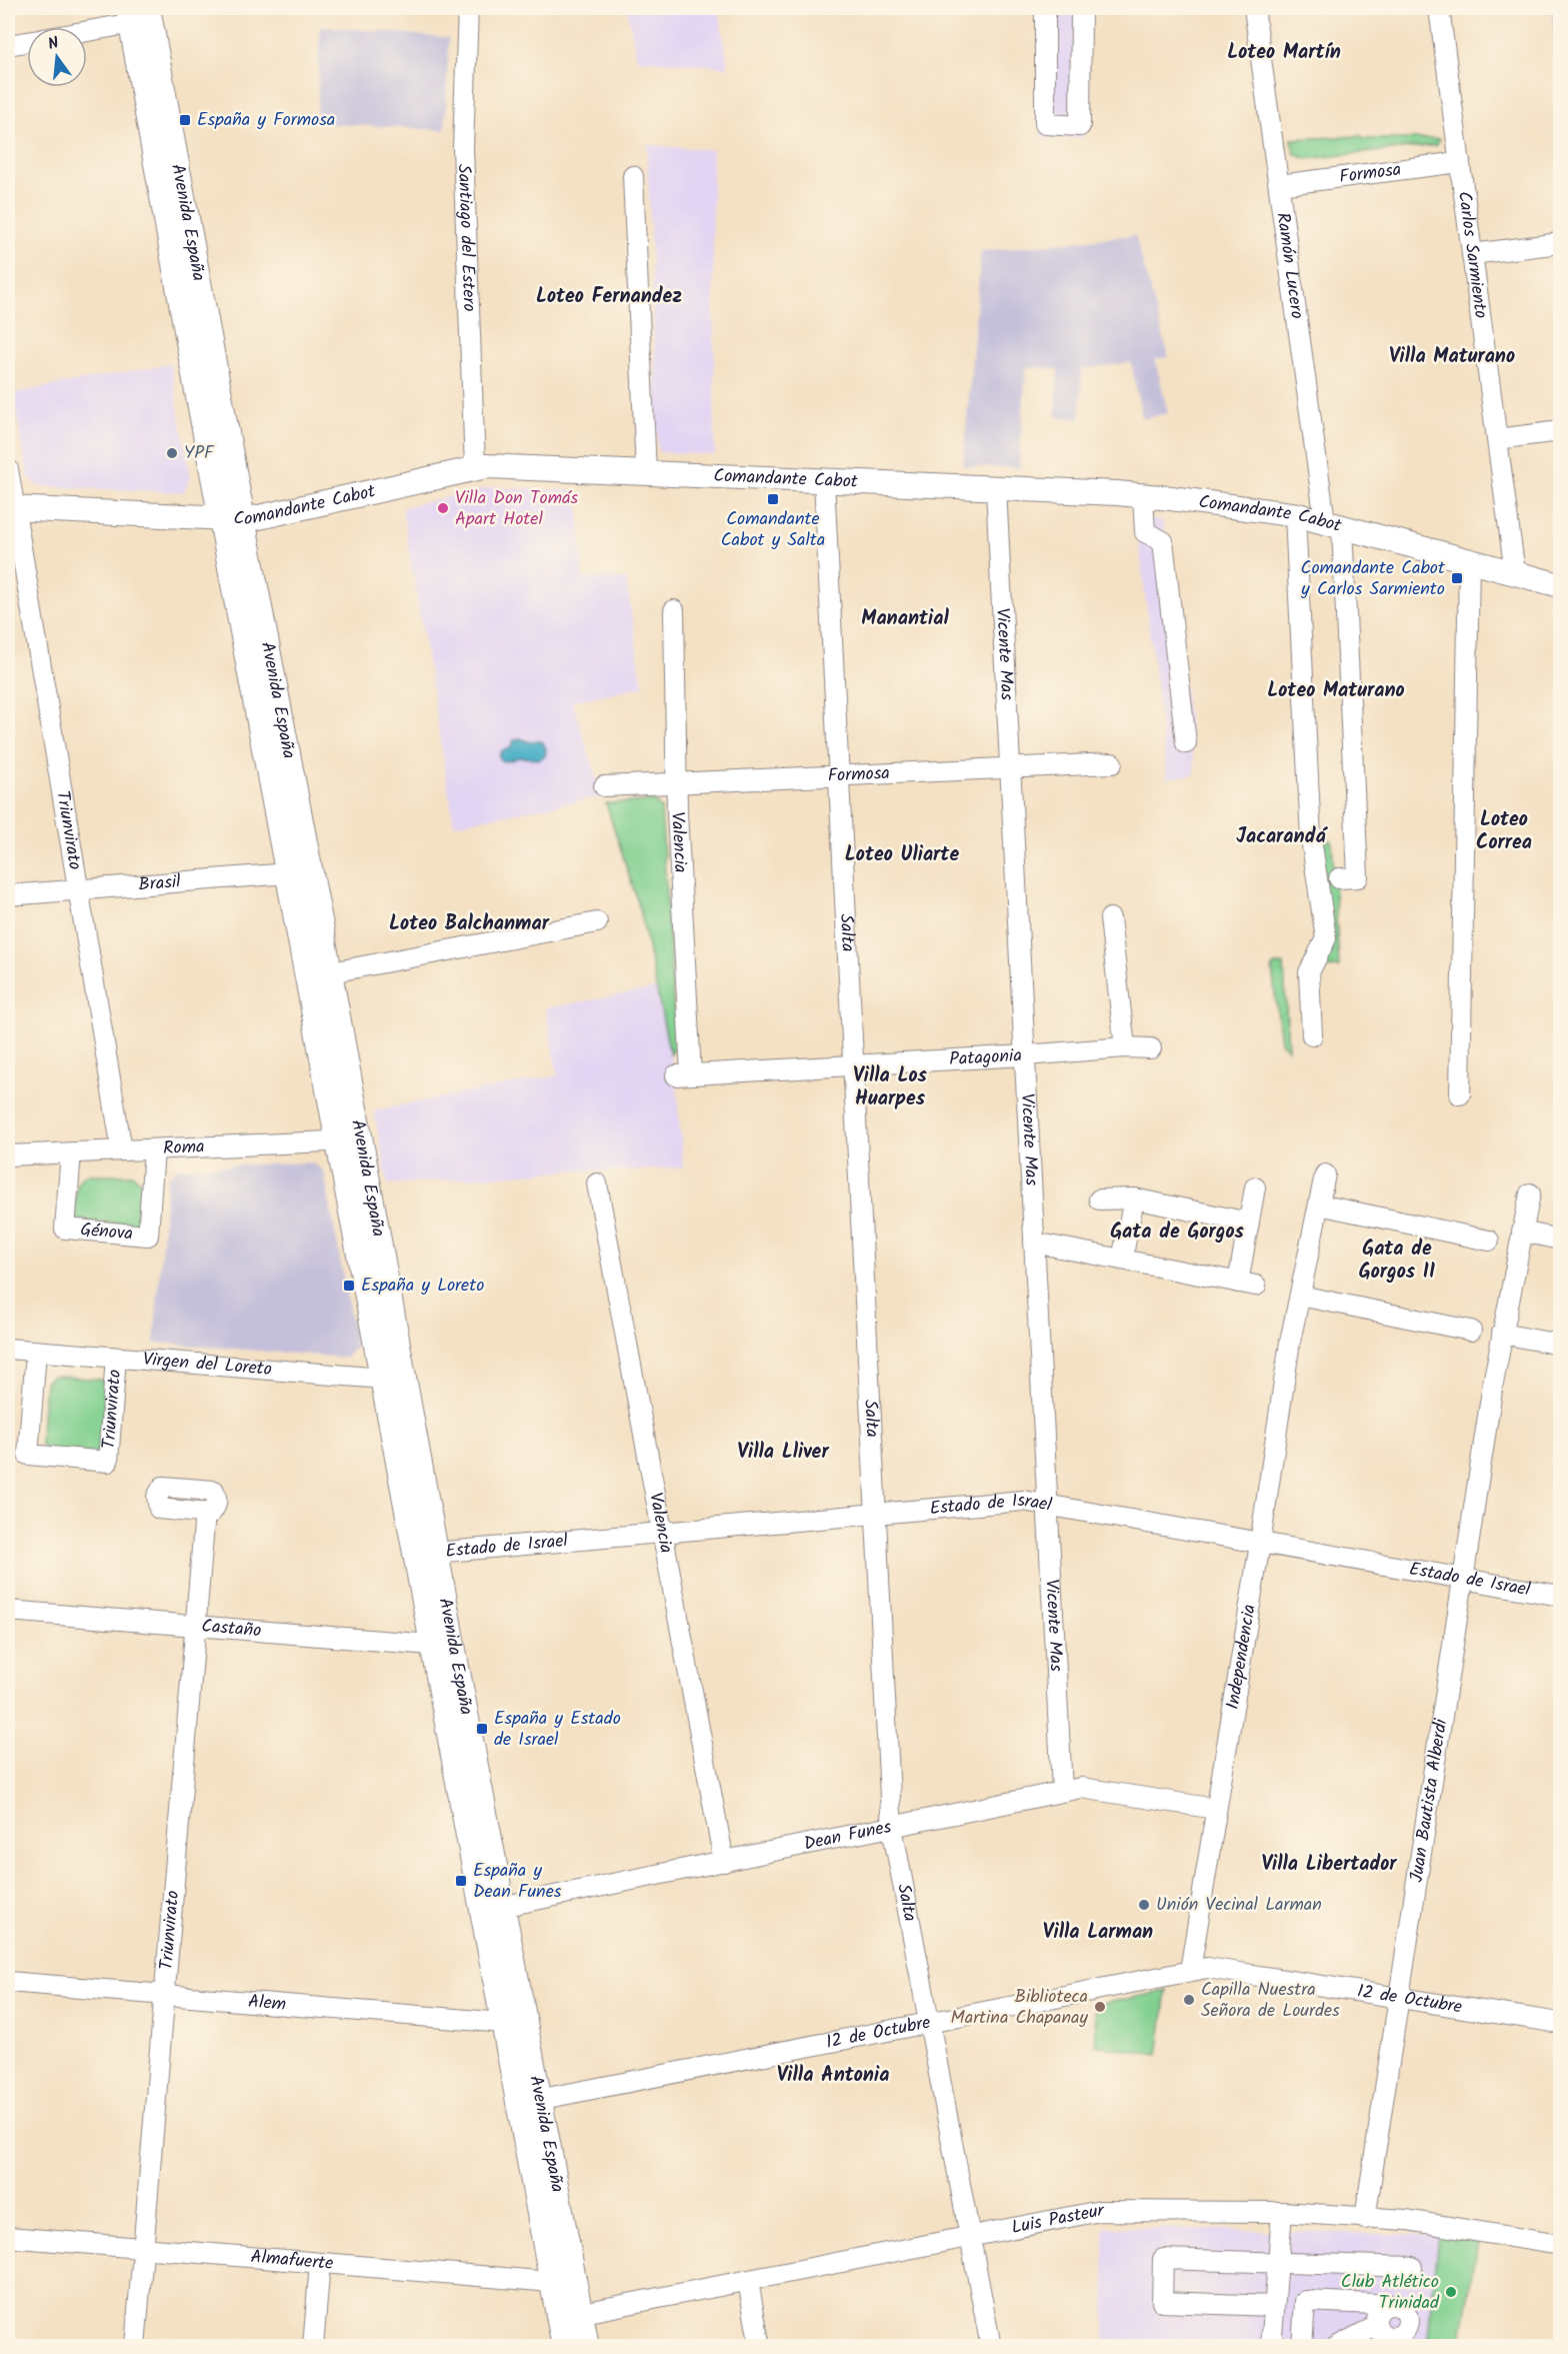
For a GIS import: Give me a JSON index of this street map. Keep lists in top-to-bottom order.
{
  "streets": {
    "main road": ["Avenida España", "Comandante Cabot"],
    "street": [
      "Formosa",
      "Santiago del Estero",
      "Carlos Sarmiento",
      "Ramón Lucero",
      "Vicente Mas",
      "Triunvirato",
      "Valencia",
      "Brasil",
      "Salta",
      "Patagonia",
      "Roma",
      "Génova",
      "Virgen del Loreto",
      "Estado de Israel",
      "Castaño",
      "Independencia",
      "Juan Bautista Alberdi",
      "Dean Funes",
      "12 de Octubre",
      "Alem",
      "Luis Pasteur",
      "Almafuerte"
    ]
  },
  "crossings": [
    ["Formosa", "Carlos Sarmiento"],
    ["Formosa", "Ramón Lucero"],
    ["Formosa", "Vicente Mas"],
    ["Formosa", "Valencia"],
    ["Formosa", "Salta"],
    ["Avenida España", "Comandante Cabot"],
    ["Avenida España", "Brasil"],
    ["Avenida España", "Roma"],
    ["Avenida España", "Virgen del Loreto"],
    ["Avenida España", "Estado de Israel"],
    ["Avenida España", "Castaño"],
    ["Avenida España", "Dean Funes"],
    ["Avenida España", "12 de Octubre"],
    ["Avenida España", "Alem"],
    ["Avenida España", "Luis Pasteur"],
    ["Avenida España", "Almafuerte"],
    ["Santiago del Estero", "Comandante Cabot"],
    ["Carlos Sarmiento", "Comandante Cabot"],
    ["Ramón Lucero", "Comandante Cabot"],
    ["Comandante Cabot", "Vicente Mas"],
    ["Comandante Cabot", "Triunvirato"],
    ["Comandante Cabot", "Salta"],
    ["Vicente Mas", "Patagonia"],
    ["Vicente Mas", "Estado de Israel"],
    ["Vicente Mas", "Dean Funes"],
    ["Triunvirato", "Brasil"],
    ["Triunvirato", "Roma"],
    ["Triunvirato", "Virgen del Loreto"],
    ["Triunvirato", "Castaño"],
    ["Triunvirato", "Alem"],
    ["Triunvirato", "Almafuerte"],
    ["Valencia", "Patagonia"],
    ["Valencia", "Estado de Israel"],
    ["Valencia", "Dean Funes"],
    ["Salta", "Patagonia"],
    ["Salta", "Estado de Israel"],
    ["Salta", "Dean Funes"],
    ["Salta", "12 de Octubre"],
    ["Salta", "Luis Pasteur"],
    ["Roma", "Génova"],
    ["Estado de Israel", "Independencia"],
    ["Estado de Israel", "Juan Bautista Alberdi"],
    ["Independencia", "Dean Funes"],
    ["Independencia", "12 de Octubre"],
    ["Juan Bautista Alberdi", "12 de Octubre"],
    ["Juan Bautista Alberdi", "Luis Pasteur"]
  ],
  "districts": [
    "Loteo Martín",
    "Loteo Fernandez",
    "Villa Maturano",
    "Manantial",
    "Loteo Maturano",
    "Loteo Correa",
    "Jacarandá",
    "Loteo Uliarte",
    "Loteo Balchanmar",
    "Villa Los Huarpes",
    "Gata de Gorgos",
    "Gata de Gorgos II",
    "Villa Lliver",
    "Villa Libertador",
    "Villa Larman",
    "Villa Antonia"
  ],
  "places": {
    "transit": [
      "España y Formosa",
      "Comandante Cabot y Salta",
      "Comandante Cabot y Carlos Sarmiento",
      "España y Loreto",
      "España y Estado de Israel",
      "España y Dean Funes"
    ],
    "other": [
      "YPF",
      "Villa Don Tomás Apart Hotel",
      "Unión Vecinal Larman",
      "Capilla Nuestra Señora de Lourdes",
      "Biblioteca Martina Chapanay",
      "Club Atlético Trinidad"
    ]
  },
  "north": "top"
}
